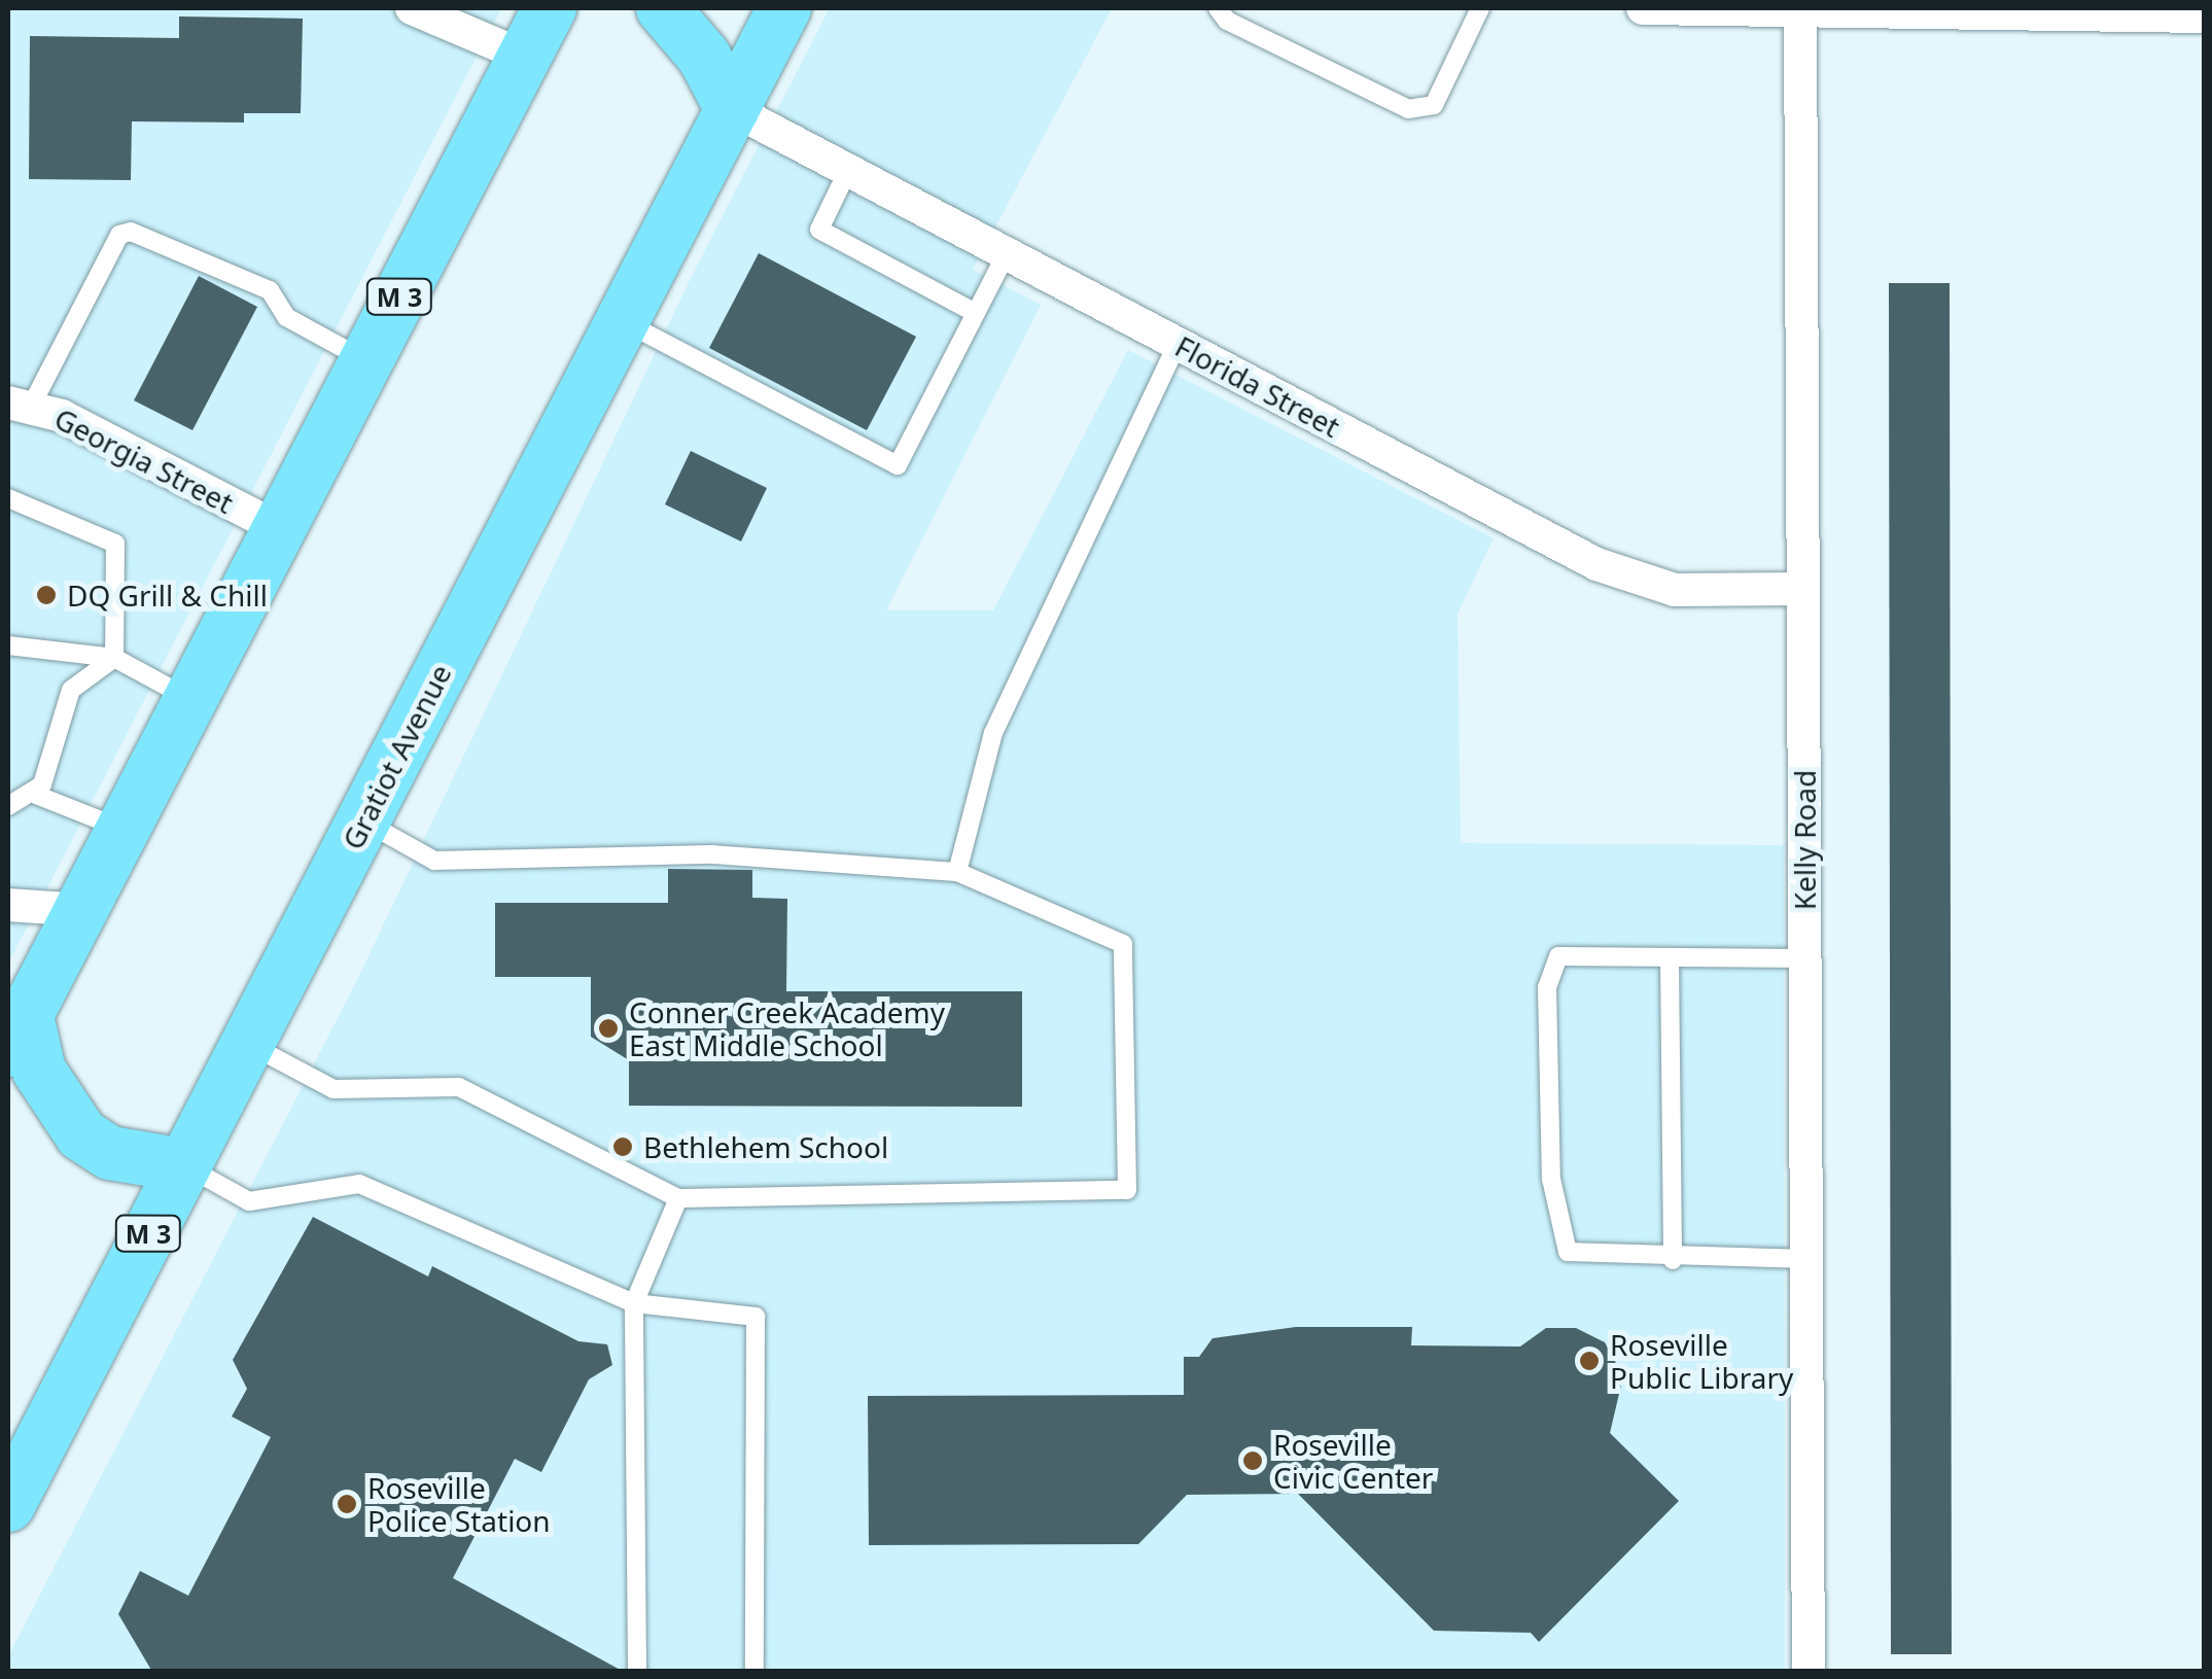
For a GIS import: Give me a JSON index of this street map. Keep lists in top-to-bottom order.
{
  "streets": {
    "main road": ["M 3", "Gratiot Avenue"],
    "street": ["Florida Street", "Georgia Street", "Kelly Road"]
  },
  "crossings": [
    ["M 3", "Georgia Street"],
    ["Florida Street", "Gratiot Avenue"],
    ["Florida Street", "Kelly Road"]
  ],
  "places": [
    "DQ Grill & Chill",
    "Conner Creek Academy East Middle School",
    "Bethlehem School",
    "Roseville Public Library",
    "Roseville Civic Center",
    "Roseville Police Station"
  ]
}
